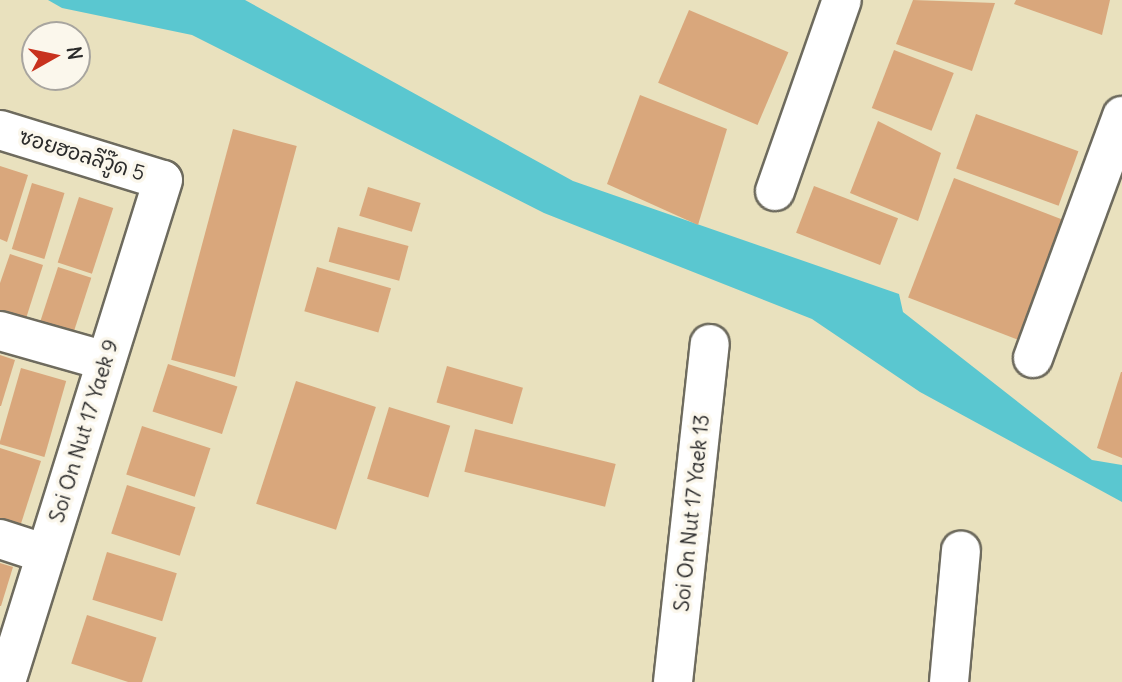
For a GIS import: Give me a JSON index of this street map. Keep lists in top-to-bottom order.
{
  "streets": {
    "street": ["ซอยฮอลลีวู๊ด 5", "Soi On Nut 17 Yaek 9", "Soi On Nut 17 Yaek 13"]
  },
  "crossings": [
    ["ซอยฮอลลีวู๊ด 5", "Soi On Nut 17 Yaek 9"]
  ],
  "north": "right"
}
